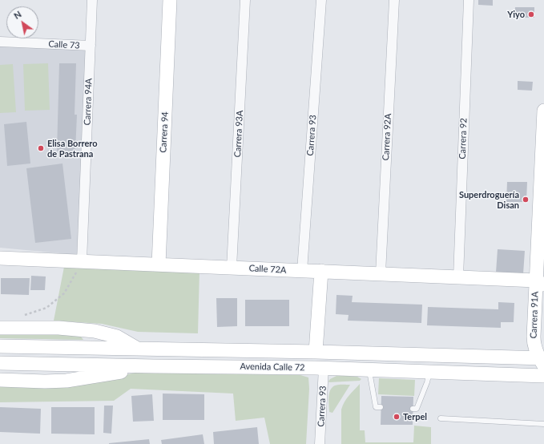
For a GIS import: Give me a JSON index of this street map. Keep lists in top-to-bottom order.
{
  "streets": {
    "main road": [
      "Carrera 94",
      "Calle 72A",
      "Carrera 91A",
      "Avenida Calle 72"
    ],
    "street": [
      "Calle 73",
      "Carrera 94A",
      "Carrera 93A",
      "Carrera 93",
      "Carrera 92A",
      "Carrera 92"
    ]
  },
  "crossings": [
    ["Calle 73", "Carrera 94A"],
    ["Carrera 94A", "Calle 72A"],
    ["Carrera 94", "Calle 72A"],
    ["Carrera 93A", "Calle 72A"],
    ["Carrera 93", "Calle 72A"],
    ["Carrera 93", "Avenida Calle 72"],
    ["Carrera 92A", "Calle 72A"],
    ["Carrera 92", "Calle 72A"],
    ["Calle 72A", "Carrera 91A"],
    ["Carrera 91A", "Avenida Calle 72"]
  ],
  "places": [
    "Yiyo",
    "Elisa Borrero de Pastrana",
    "Superdroguería Disan",
    "Terpel"
  ],
  "north": "top left"
}
